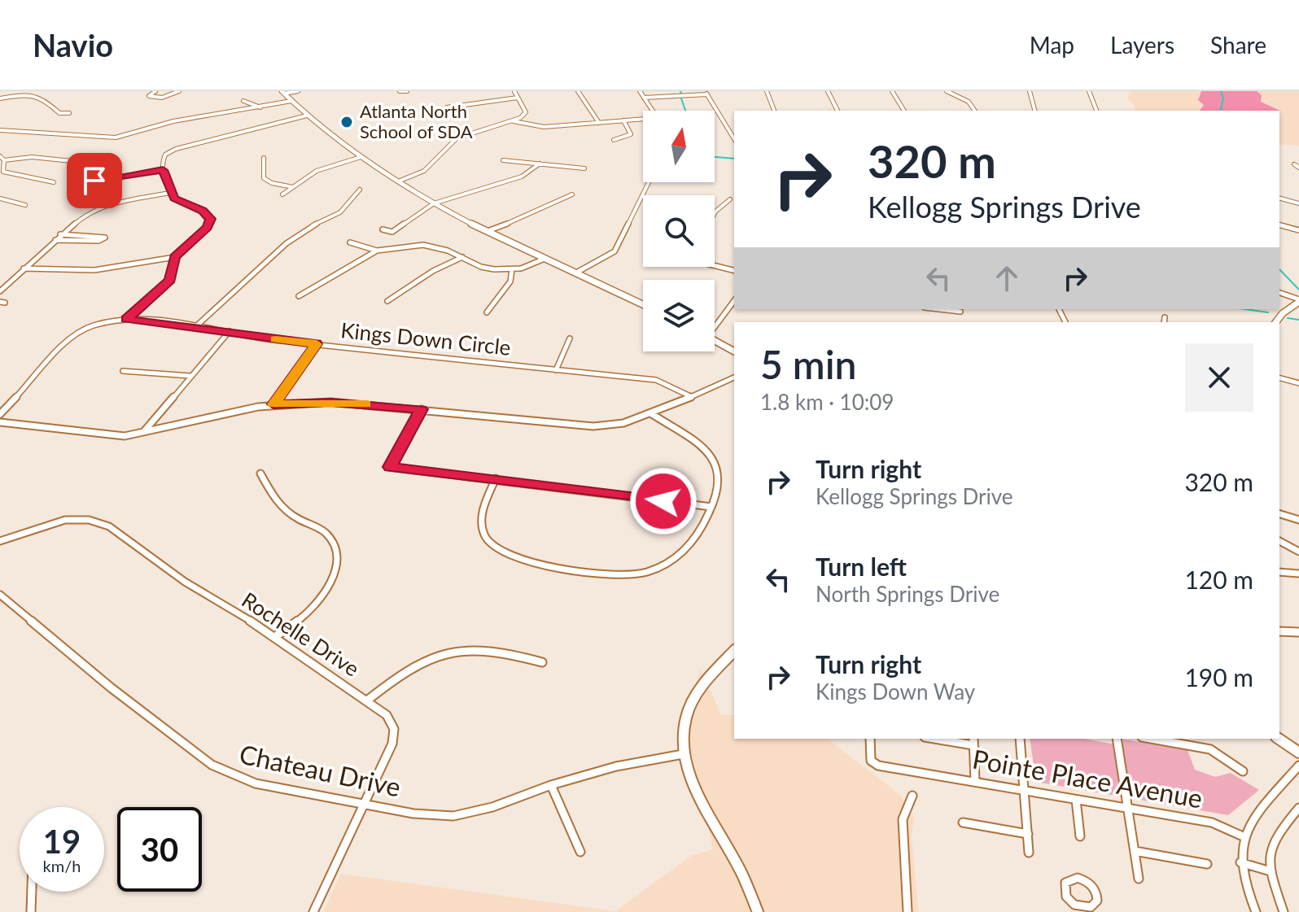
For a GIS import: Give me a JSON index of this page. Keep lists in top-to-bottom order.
{
  "streets": {
    "street": [
      "Kings Down Circle",
      "Rochelle Drive",
      "Chateau Drive",
      "Pointe Place Avenue"
    ]
  },
  "crossings": [
    ["Rochelle Drive", "Chateau Drive"]
  ],
  "places": ["Atlanta North School of SDA"],
  "north": "top",
  "page": {
    "header": "Navio",
    "nav": ["Map", "Layers", "Share"],
    "turn": ["320 m", "Kellogg Springs Drive"],
    "heading": ["5 min", "1.8 km · 10:09"],
    "list": [
      {
        "name": "Turn right",
        "note": "Kellogg Springs Drive",
        "value": "320 m"
      },
      {
        "name": "Turn left",
        "note": "North Springs Drive",
        "value": "120 m"
      },
      {
        "name": "Turn right",
        "note": "Kings Down Way",
        "value": "190 m"
      }
    ],
    "speed": "19 km/h",
    "limit": "30"
  }
}
